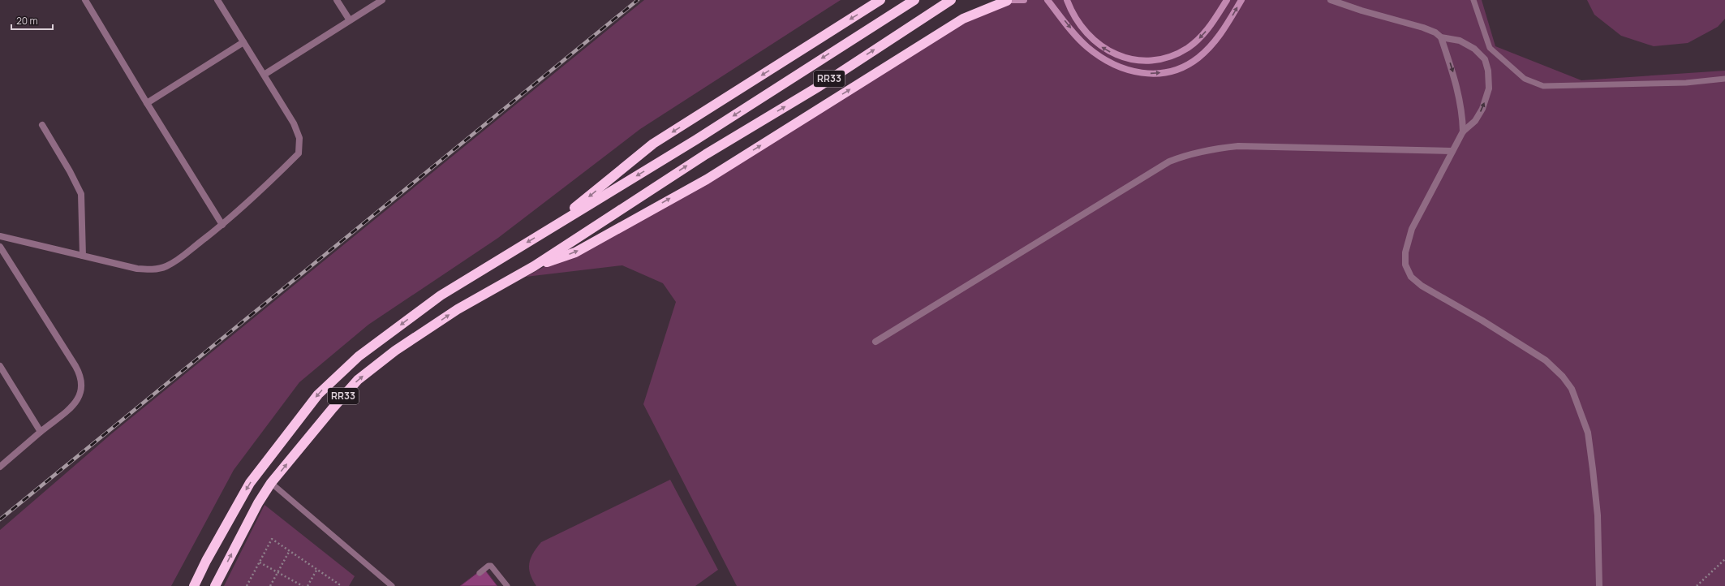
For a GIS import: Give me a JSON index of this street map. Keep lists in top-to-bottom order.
{
  "streets": {
    "highway": ["RR33"]
  },
  "scale_bar": "20 m"
}
